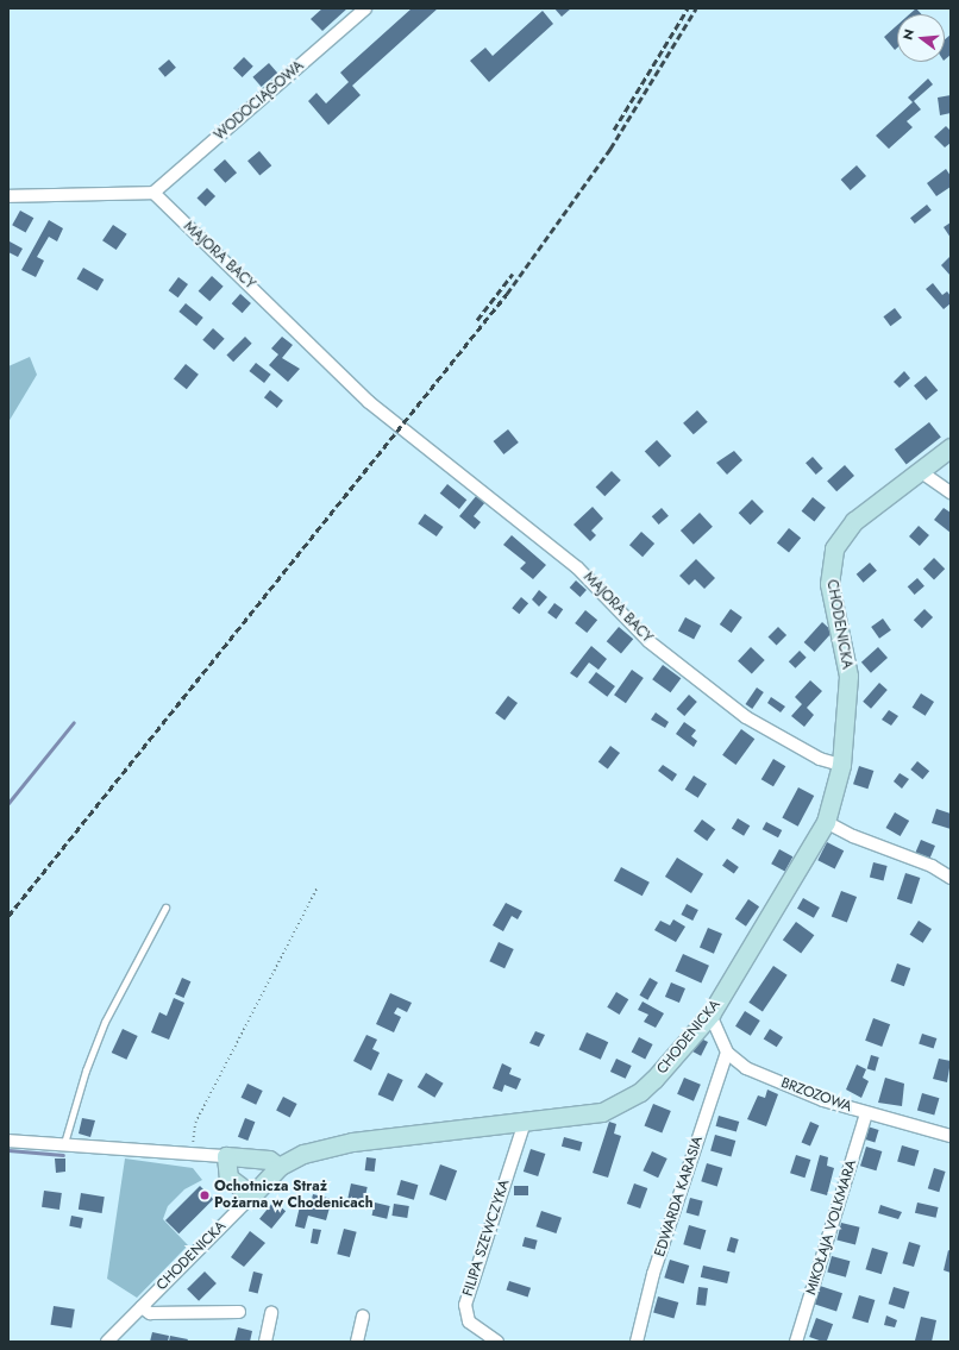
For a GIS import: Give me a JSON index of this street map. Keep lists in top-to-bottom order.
{
  "streets": {
    "street": [
      "WODOCIĄGOWA",
      "MAJORA BACY",
      "CHODENICKA",
      "BRZOZOWA",
      "EDWARDA KARASIA",
      "MIKOŁAJA VOLKMARA",
      "FILIPA SZEWCZYKA"
    ]
  },
  "crossings": [
    ["WODOCIĄGOWA", "MAJORA BACY"],
    ["MAJORA BACY", "CHODENICKA"],
    ["CHODENICKA", "BRZOZOWA"],
    ["CHODENICKA", "FILIPA SZEWCZYKA"],
    ["BRZOZOWA", "EDWARDA KARASIA"],
    ["BRZOZOWA", "MIKOŁAJA VOLKMARA"]
  ],
  "places": ["Ochotnicza Straż Pożarna w Chodenicach"],
  "north": "left"
}
